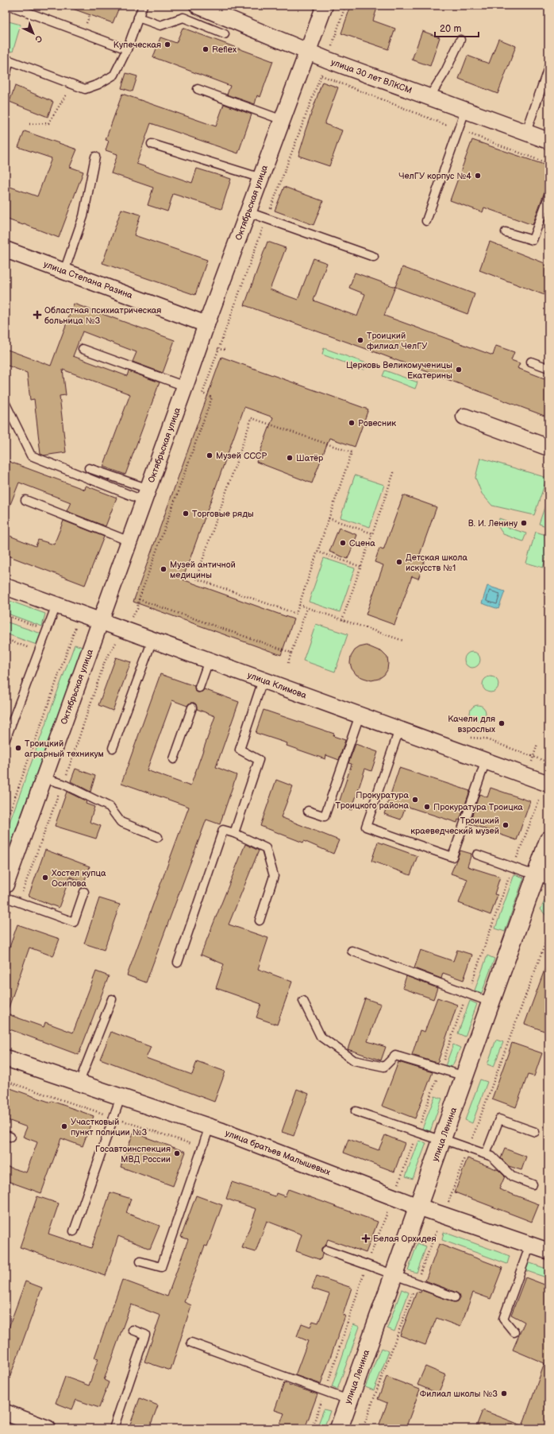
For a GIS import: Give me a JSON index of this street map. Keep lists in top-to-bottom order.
{
  "streets": {
    "street": [
      "улица 30 лет ВЛКСМ",
      "Октябрьская улица",
      "улица Степана Разина",
      "улица Климова",
      "улица Ленина",
      "улица братьев Малышевых"
    ]
  },
  "crossings": [
    ["улица 30 лет ВЛКСМ", "Октябрьская улица"],
    ["Октябрьская улица", "улица Степана Разина"],
    ["Октябрьская улица", "улица Климова"],
    ["улица Ленина", "улица братьев Малышевых"]
  ],
  "places": {
    "other": [
      "Купеческая",
      "Reflex",
      "ЧелГУ корпус №4",
      "Троицкий филиал ЧелГУ",
      "Церковь Великомученицы Екатерины",
      "Ровесник",
      "Музей СССР",
      "Шатёр",
      "Торговые ряды",
      "В. И. Ленину",
      "Сцена",
      "Детская школа искусств №1",
      "Музей античной медицины",
      "Качели для взрослых",
      "Троицкий аграрный техникум",
      "Прокуратура Троицкого района",
      "Прокуратура Троицка",
      "Троицкий краеведческий музей",
      "Хостел купца Осипова",
      "Участковый пункт полиции №3",
      "Госавтоинспекция МВД России",
      "Филиал школы №3"
    ],
    "health": ["Областная психиатрическая больница №3", "Белая Орхидея"]
  },
  "scale_bar": "20 m",
  "north": "bottom right"
}
